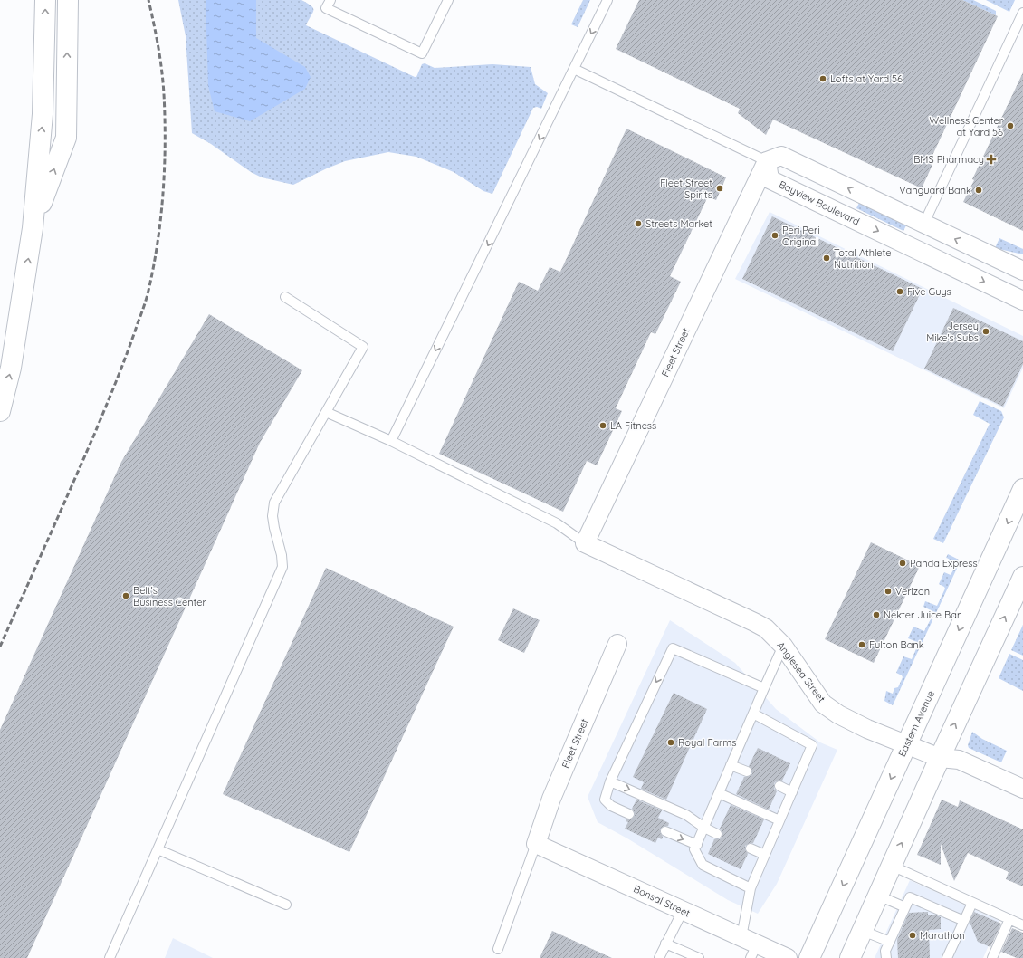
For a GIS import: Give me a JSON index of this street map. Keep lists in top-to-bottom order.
{
  "streets": {
    "main road": ["Eastern Avenue"],
    "street": [
      "Bayview Boulevard",
      "Fleet Street",
      "Anglesea Street",
      "Bonsal Street"
    ]
  },
  "crossings": [
    ["Bayview Boulevard", "Fleet Street"],
    ["Fleet Street", "Anglesea Street"],
    ["Fleet Street", "Bonsal Street"],
    ["Anglesea Street", "Eastern Avenue"]
  ],
  "places": {
    "other": [
      "Lofts at Yard 56",
      "Wellness Center at Yard 56",
      "Fleet Street Spirits",
      "Vanguard Bank",
      "Streets Market",
      "Peri Peri Original",
      "Total Athlete Nutrition",
      "Five Guys",
      "Jersey Mike's Subs",
      "LA Fitness",
      "Panda Express",
      "Verizon",
      "Belt's Business Center",
      "Nékter Juice Bar",
      "Fulton Bank",
      "Royal Farms",
      "Marathon"
    ],
    "health": ["BMS Pharmacy"]
  }
}
